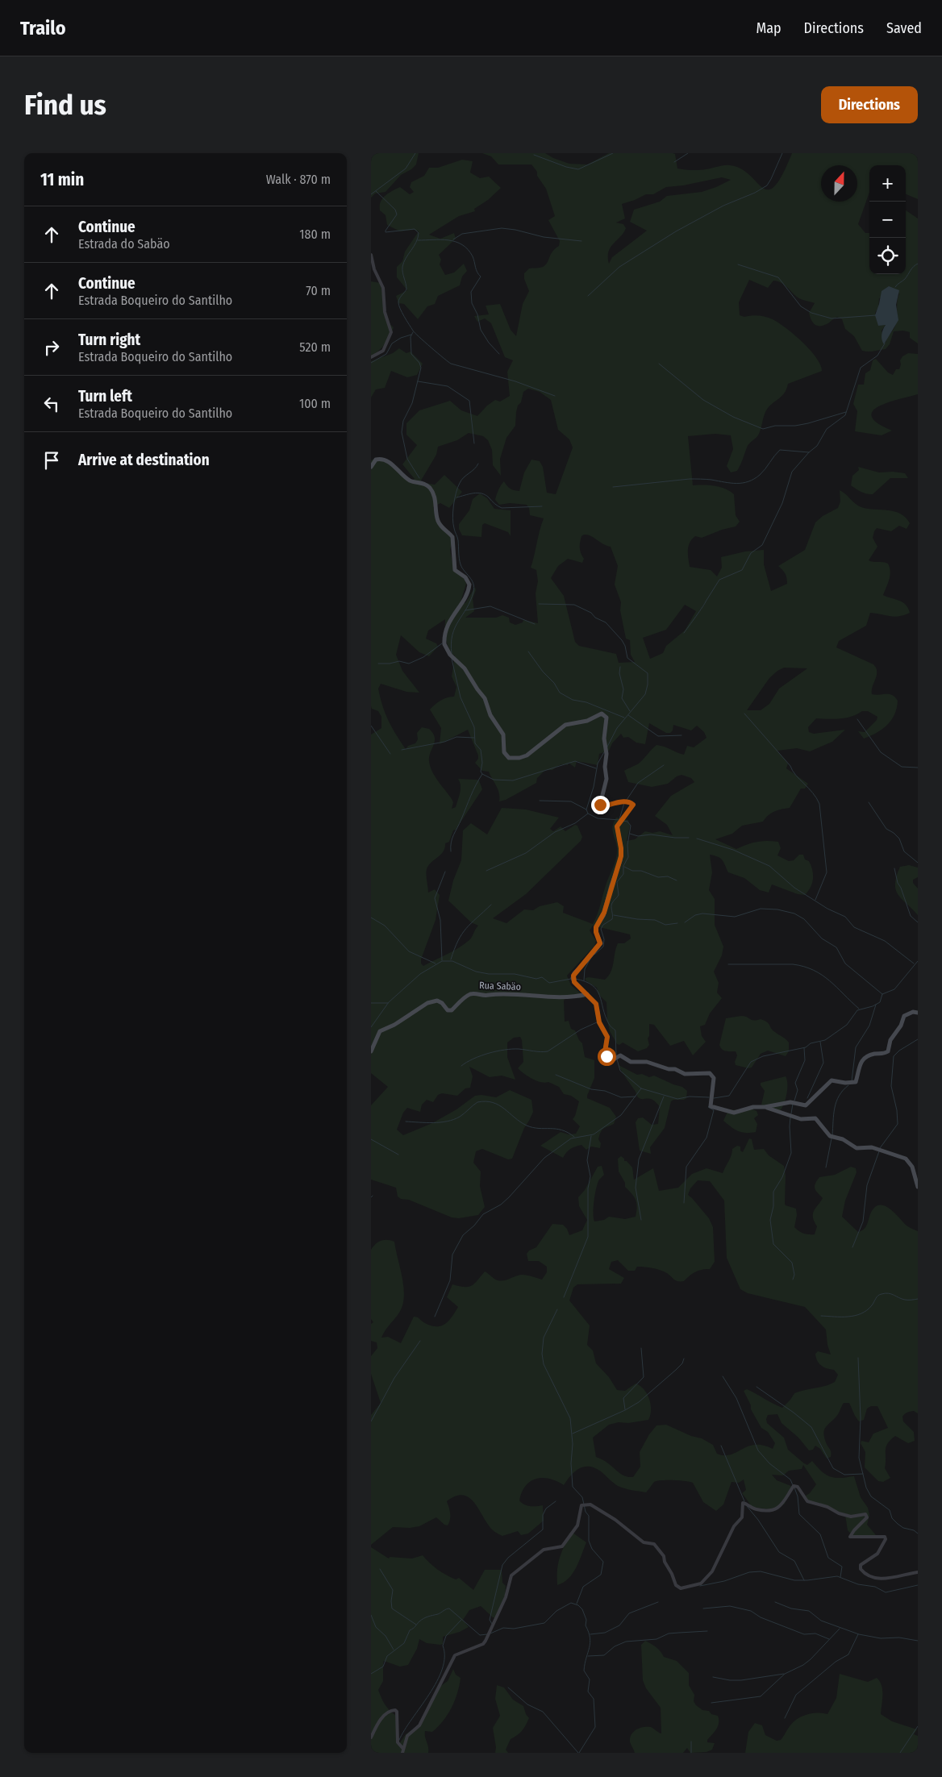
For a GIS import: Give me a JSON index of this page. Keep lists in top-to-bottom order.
{
  "streets": {
    "street": ["Rua Sabäo"]
  },
  "north": "top",
  "page": {
    "header": "Trailo",
    "nav": ["Map", "Directions", "Saved"],
    "buttons": "Directions",
    "title": "Find us",
    "heading": ["11 min", "Walk · 870 m"],
    "map_buttons": ["+", "−"],
    "list": [
      ["Continue", "Estrada do Sabäo", "180 m"],
      ["Continue", "Estrada Boqueiro do Santilho", "70 m"],
      ["Turn right", "Estrada Boqueiro do Santilho", "520 m"],
      ["Turn left", "Estrada Boqueiro do Santilho", "100 m"],
      "Arrive at destination"
    ]
  }
}
